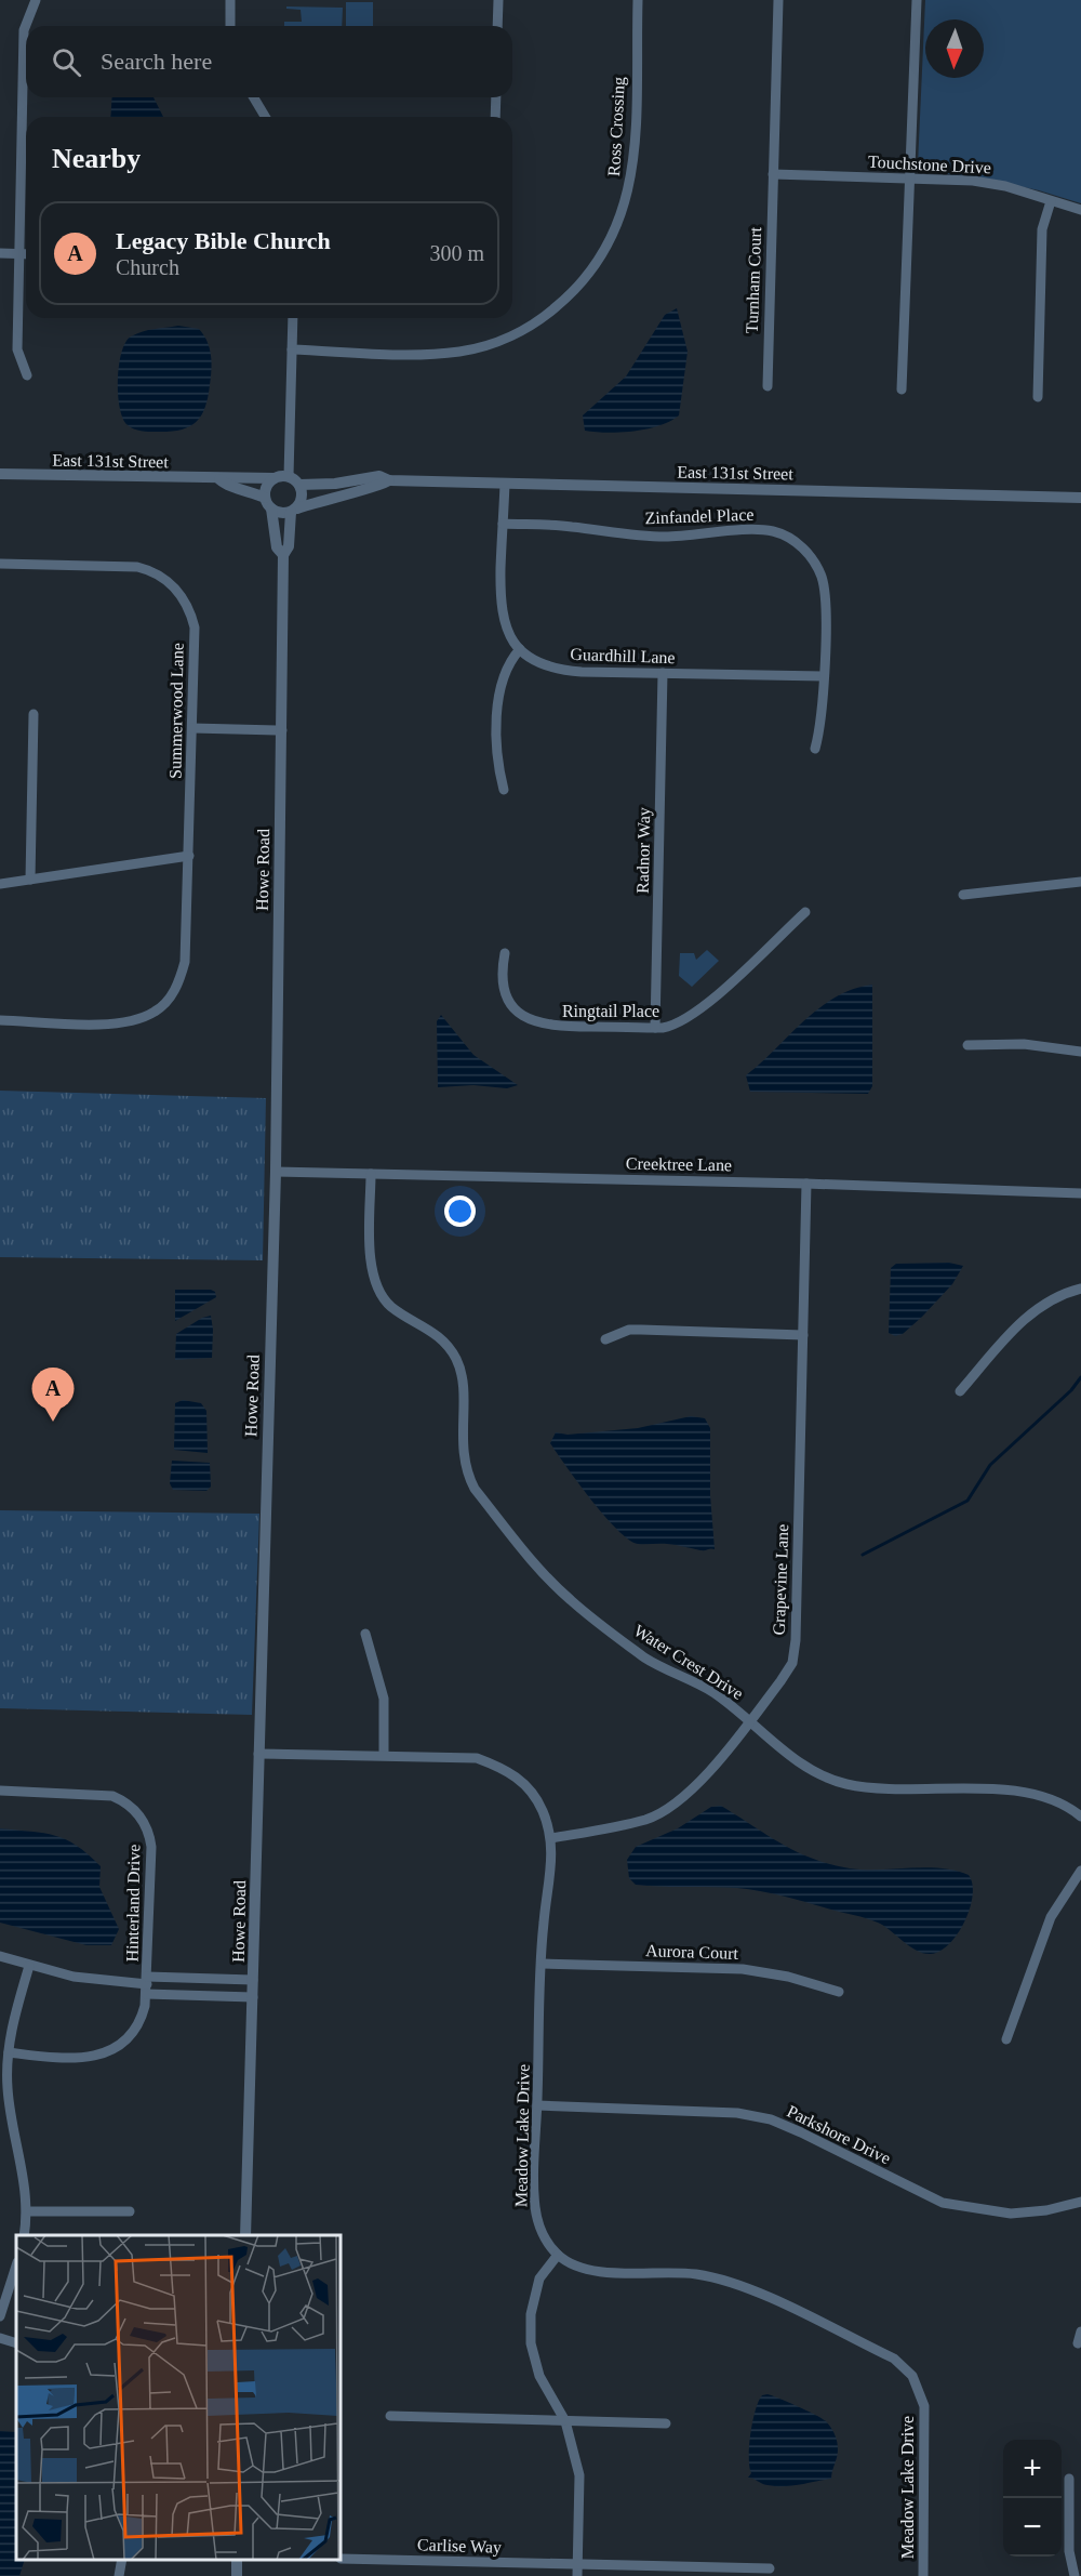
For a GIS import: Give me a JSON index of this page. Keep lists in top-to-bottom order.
{
  "streets": {
    "street": [
      "Ross Crossing",
      "Touchstone Drive",
      "Turnham Court",
      "East 131st Street",
      "Zinfandel Place",
      "Guardhill Lane",
      "Summerwood Lane",
      "Radnor Way",
      "Howe Road",
      "Ringtail Place",
      "Creektree Lane",
      "Grapevine Lane",
      "Water Crest Drive",
      "Hinterland Drive",
      "Aurora Court",
      "Parkshore Drive",
      "Meadow Lake Drive",
      "Carlise Way"
    ]
  },
  "crossings": [
    ["Touchstone Drive", "Turnham Court"],
    ["East 131st Street", "Guardhill Lane"],
    ["East 131st Street", "Howe Road"],
    ["Zinfandel Place", "Guardhill Lane"],
    ["Guardhill Lane", "Radnor Way"],
    ["Radnor Way", "Ringtail Place"],
    ["Howe Road", "Creektree Lane"],
    ["Howe Road", "Meadow Lake Drive"],
    ["Creektree Lane", "Grapevine Lane"],
    ["Creektree Lane", "Water Crest Drive"],
    ["Grapevine Lane", "Water Crest Drive"],
    ["Grapevine Lane", "Meadow Lake Drive"],
    ["Aurora Court", "Meadow Lake Drive"],
    ["Parkshore Drive", "Meadow Lake Drive"]
  ],
  "north": "bottom",
  "page": {
    "search": "Search here",
    "heading": "Nearby",
    "list": [
      {
        "mark": "A",
        "name": "Legacy Bible Church",
        "note": "Church",
        "value": "300 m"
      }
    ],
    "pins": "A",
    "map_buttons": ["+", "−"]
  }
}
